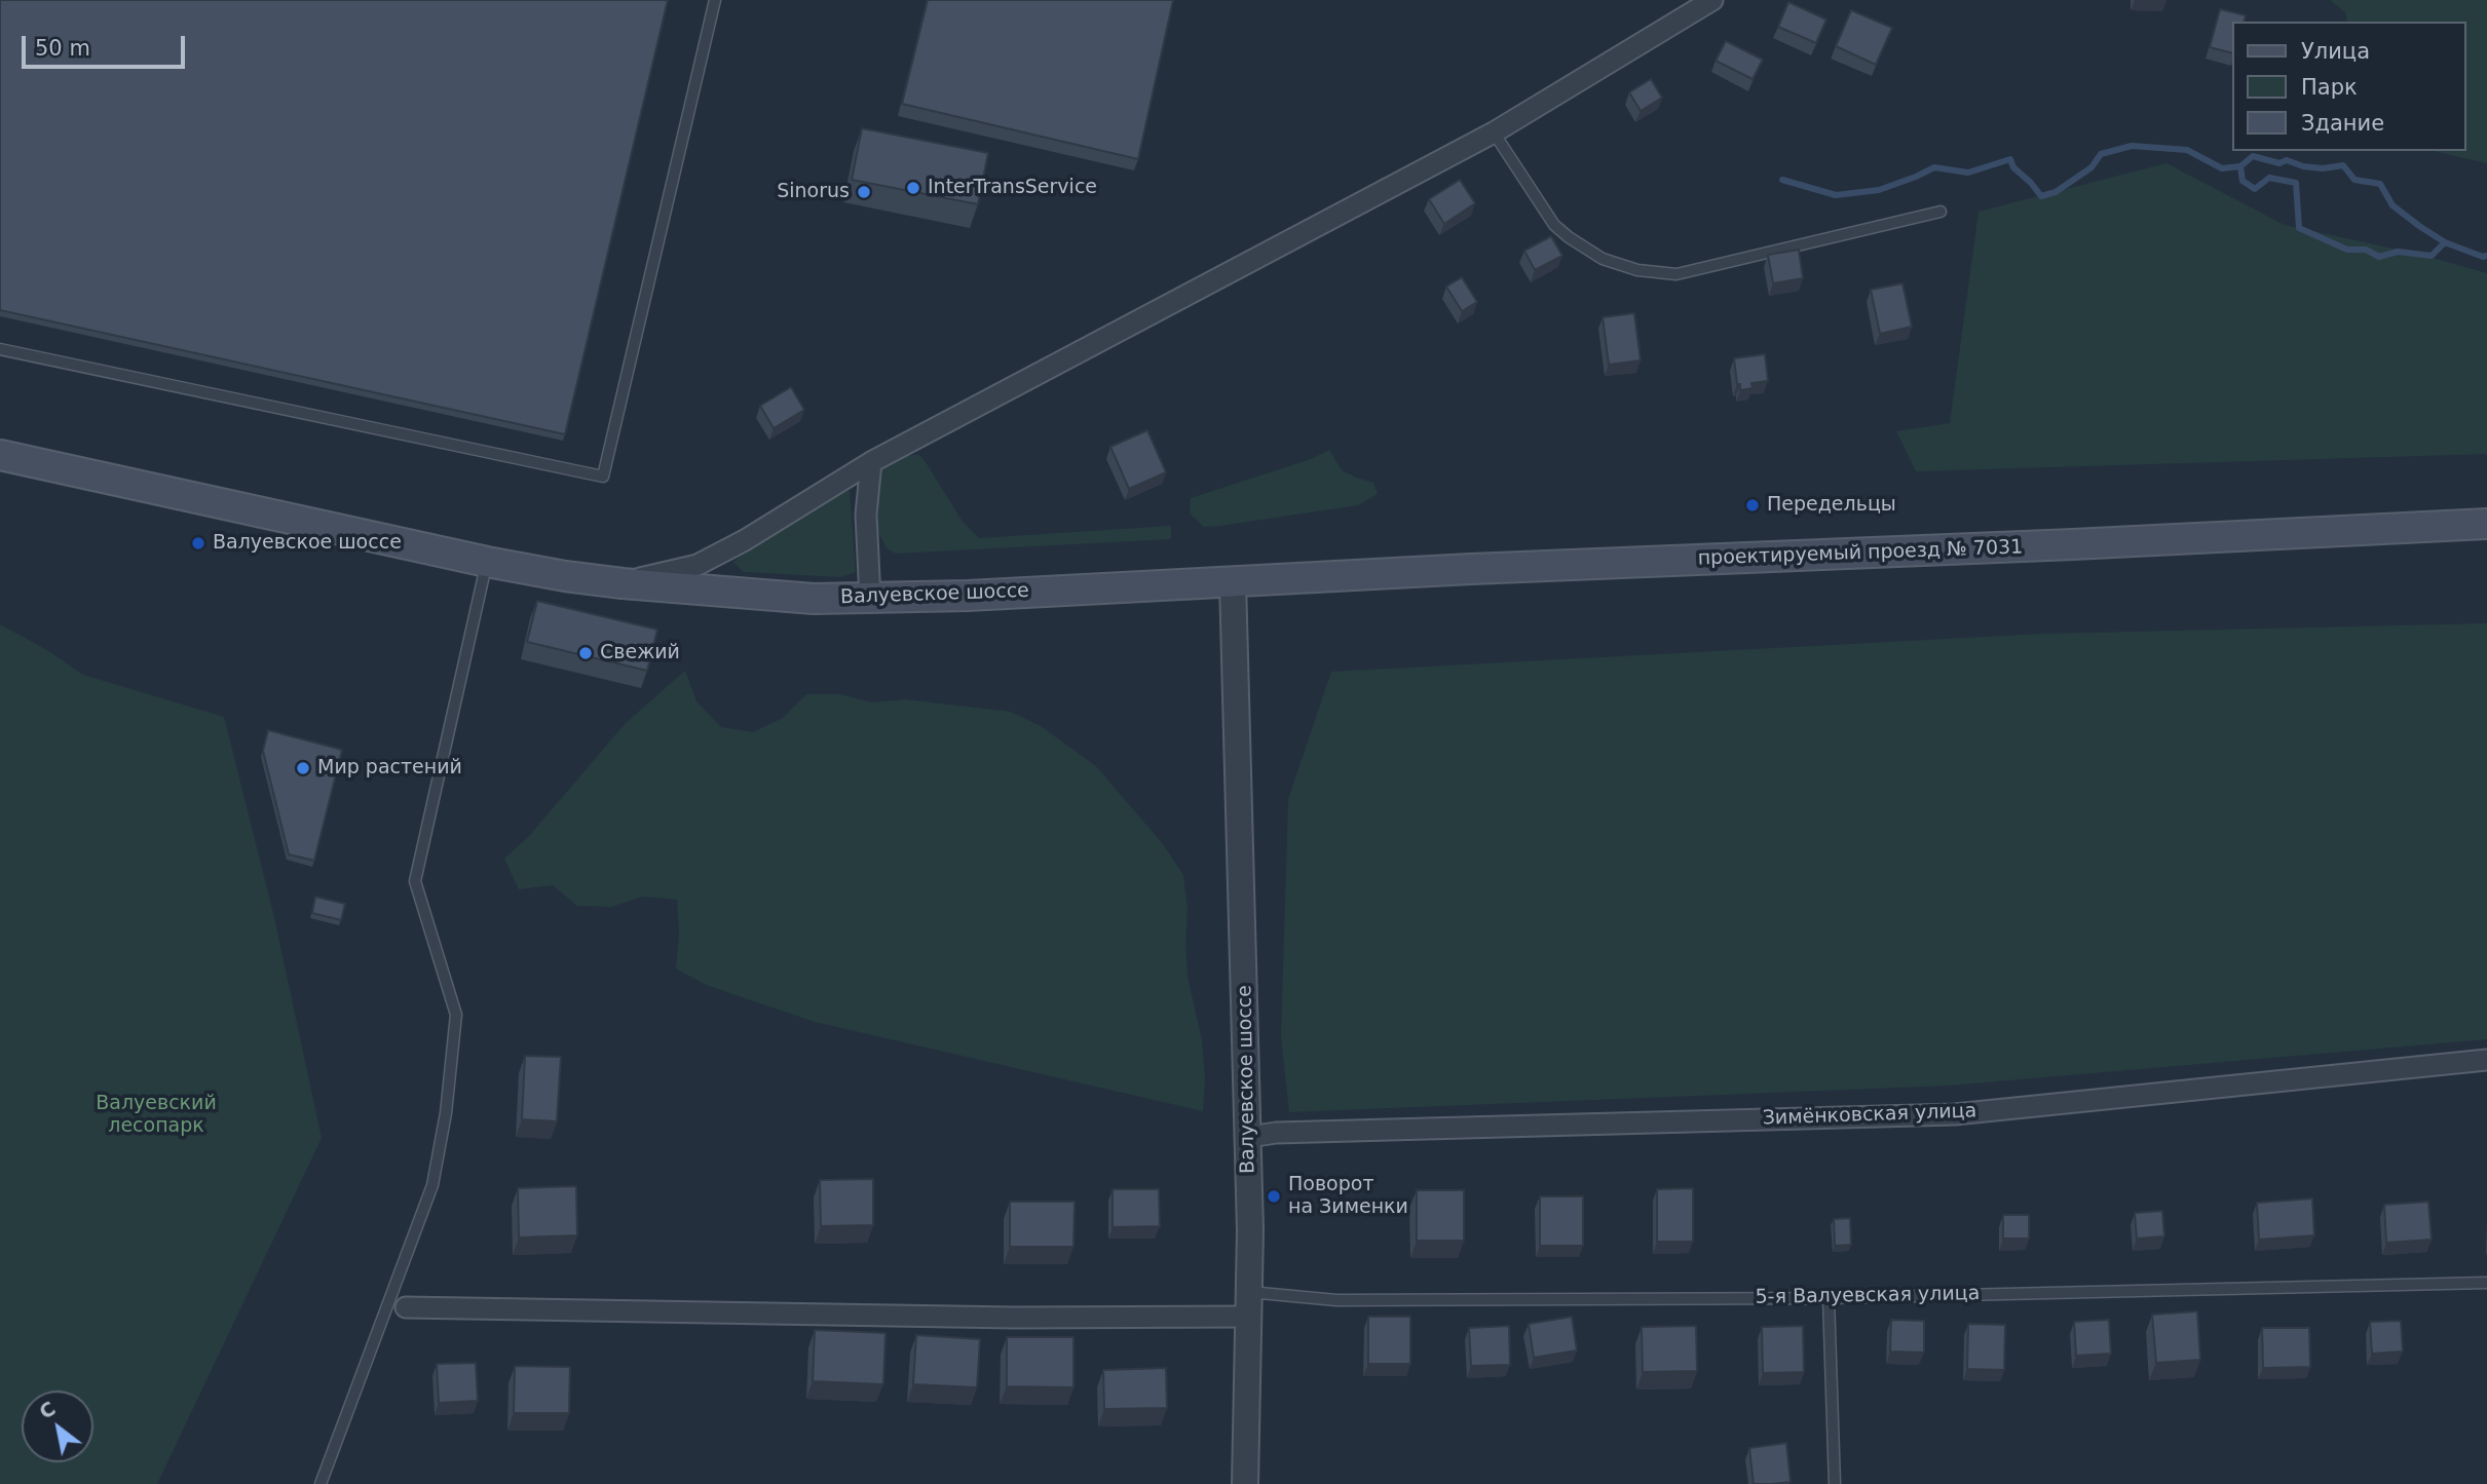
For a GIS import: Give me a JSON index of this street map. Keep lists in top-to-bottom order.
{
  "streets": {
    "main road": ["проектируемый проезд № 7031", "Валуевское шоссе"],
    "street": ["Зимёнковская улица"],
    "lane": ["5-я Валуевская улица"]
  },
  "crossings": [
    ["проектируемый проезд № 7031", "Валуевское шоссе"],
    ["Валуевское шоссе", "Зимёнковская улица"],
    ["Валуевское шоссе", "5-я Валуевская улица"]
  ],
  "parks": ["Валуевский лесопарк"],
  "places": [
    "InterTransService",
    "Sinorus",
    "Передельцы",
    "Валуевское шоссе",
    "Свежий",
    "Мир растений",
    "Поворот на Зименки"
  ],
  "legend": ["Улица", "Парк", "Здание"],
  "scale_bar": "50 m",
  "north": "top left"
}
